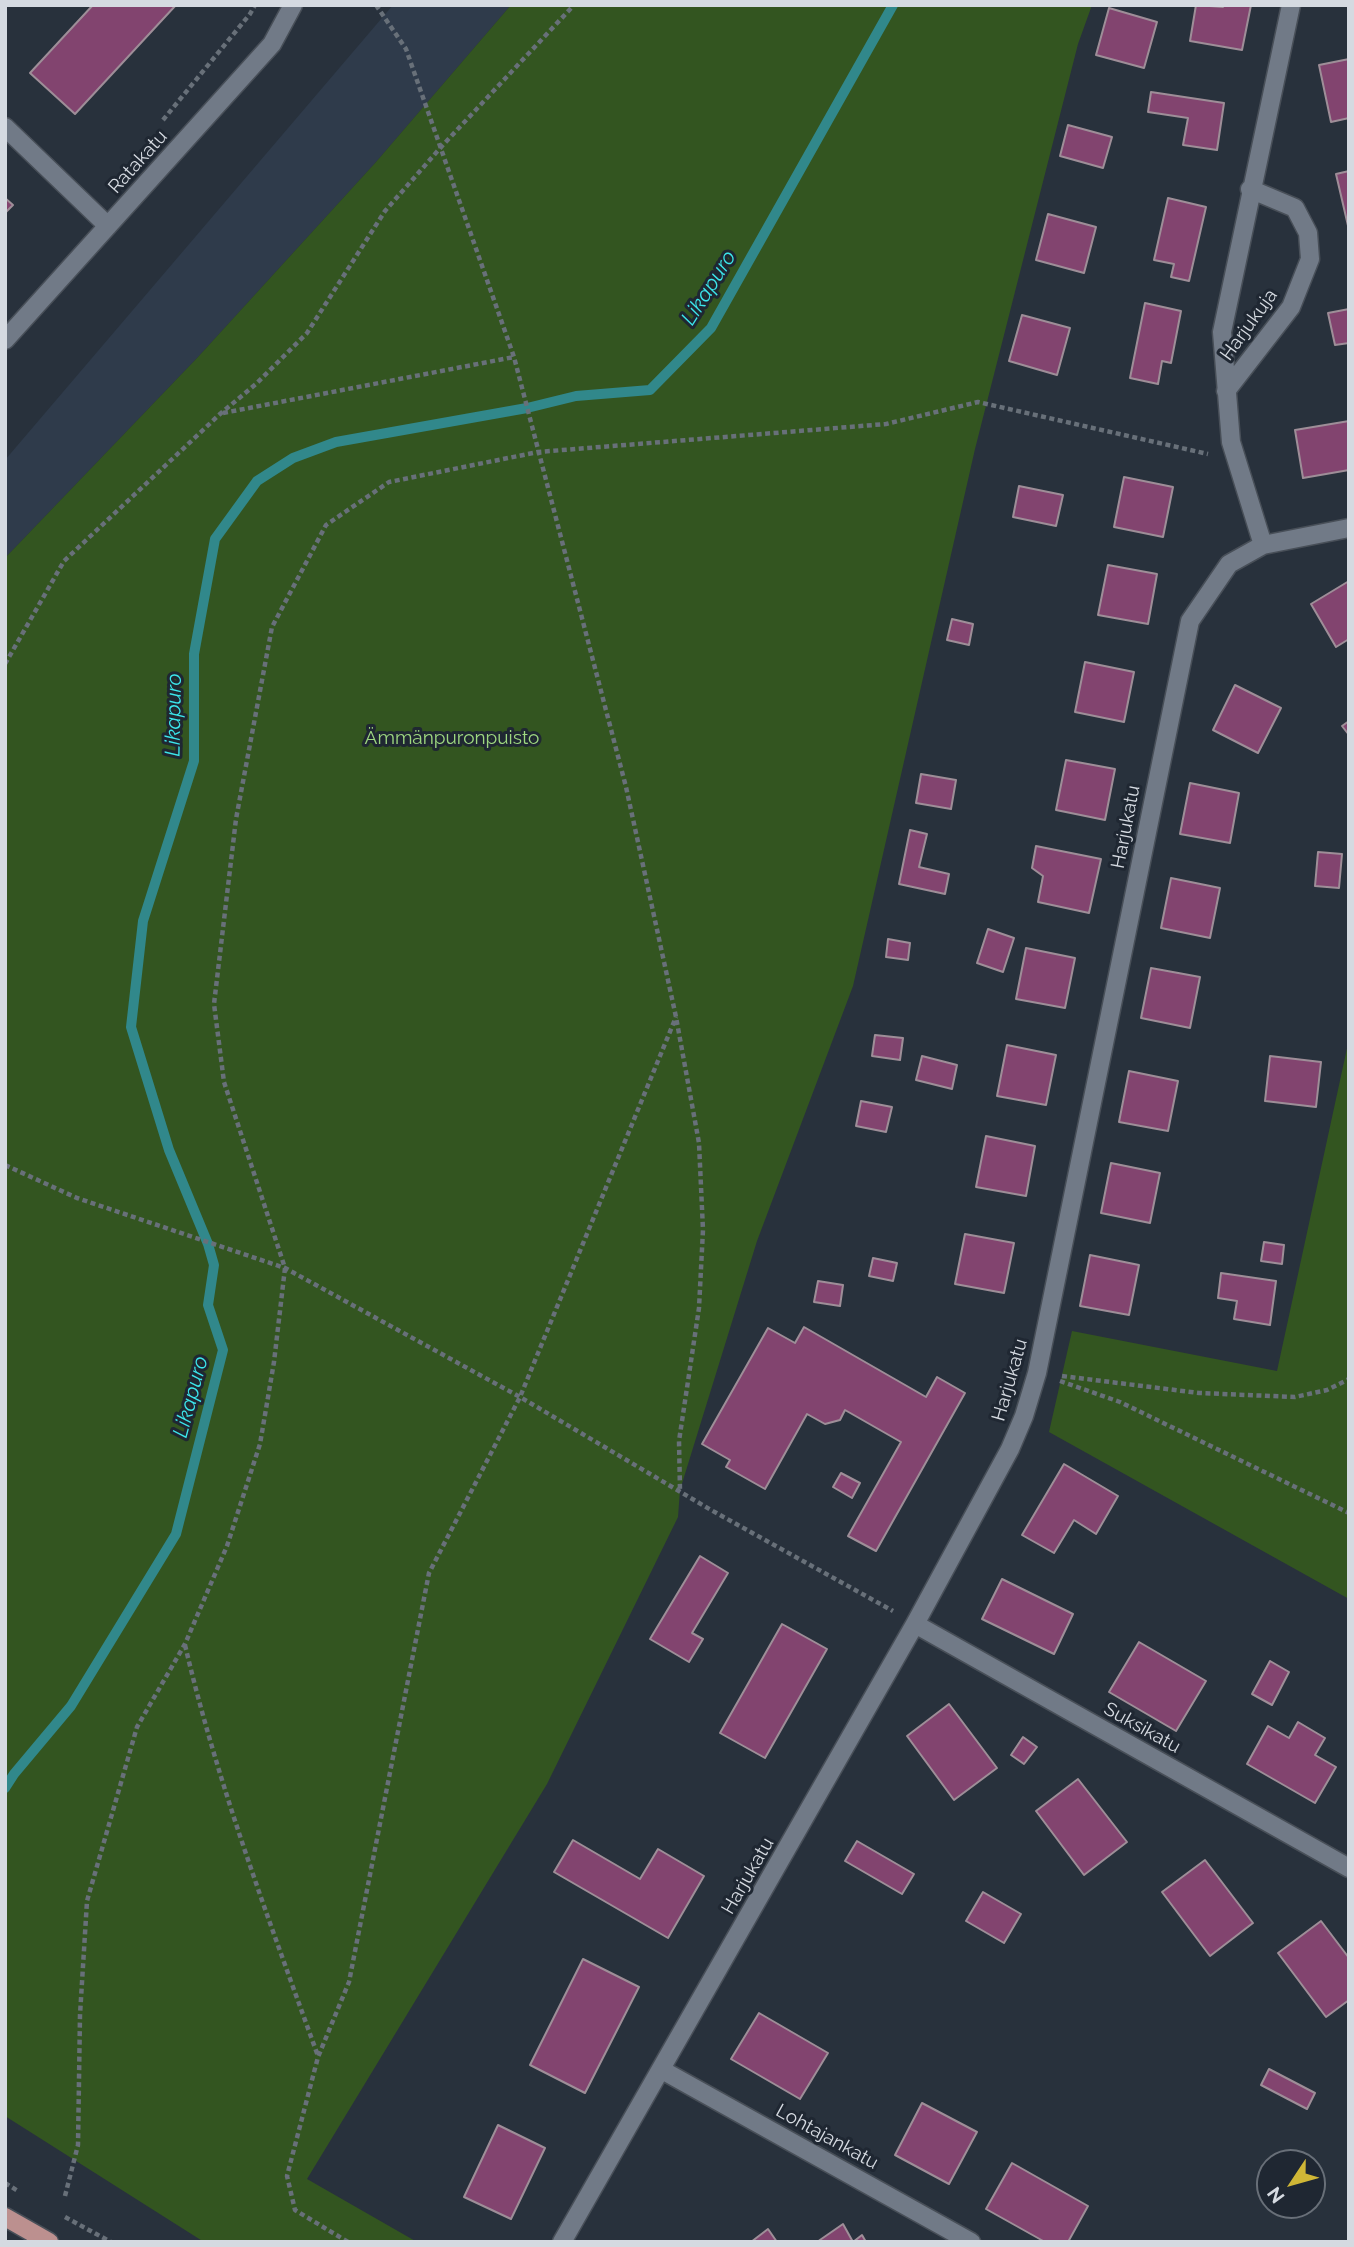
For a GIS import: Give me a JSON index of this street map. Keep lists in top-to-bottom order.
{
  "streets": {
    "street": [
      "Ratakatu",
      "Harjukuja",
      "Harjukatu",
      "Suksikatu",
      "Lohtajankatu"
    ]
  },
  "crossings": [
    ["Harjukuja", "Harjukatu"],
    ["Harjukatu", "Suksikatu"],
    ["Harjukatu", "Lohtajankatu"]
  ],
  "water": ["Likapuro"],
  "parks": ["Ämmänpuronpuisto"],
  "north": "bottom left"
}
